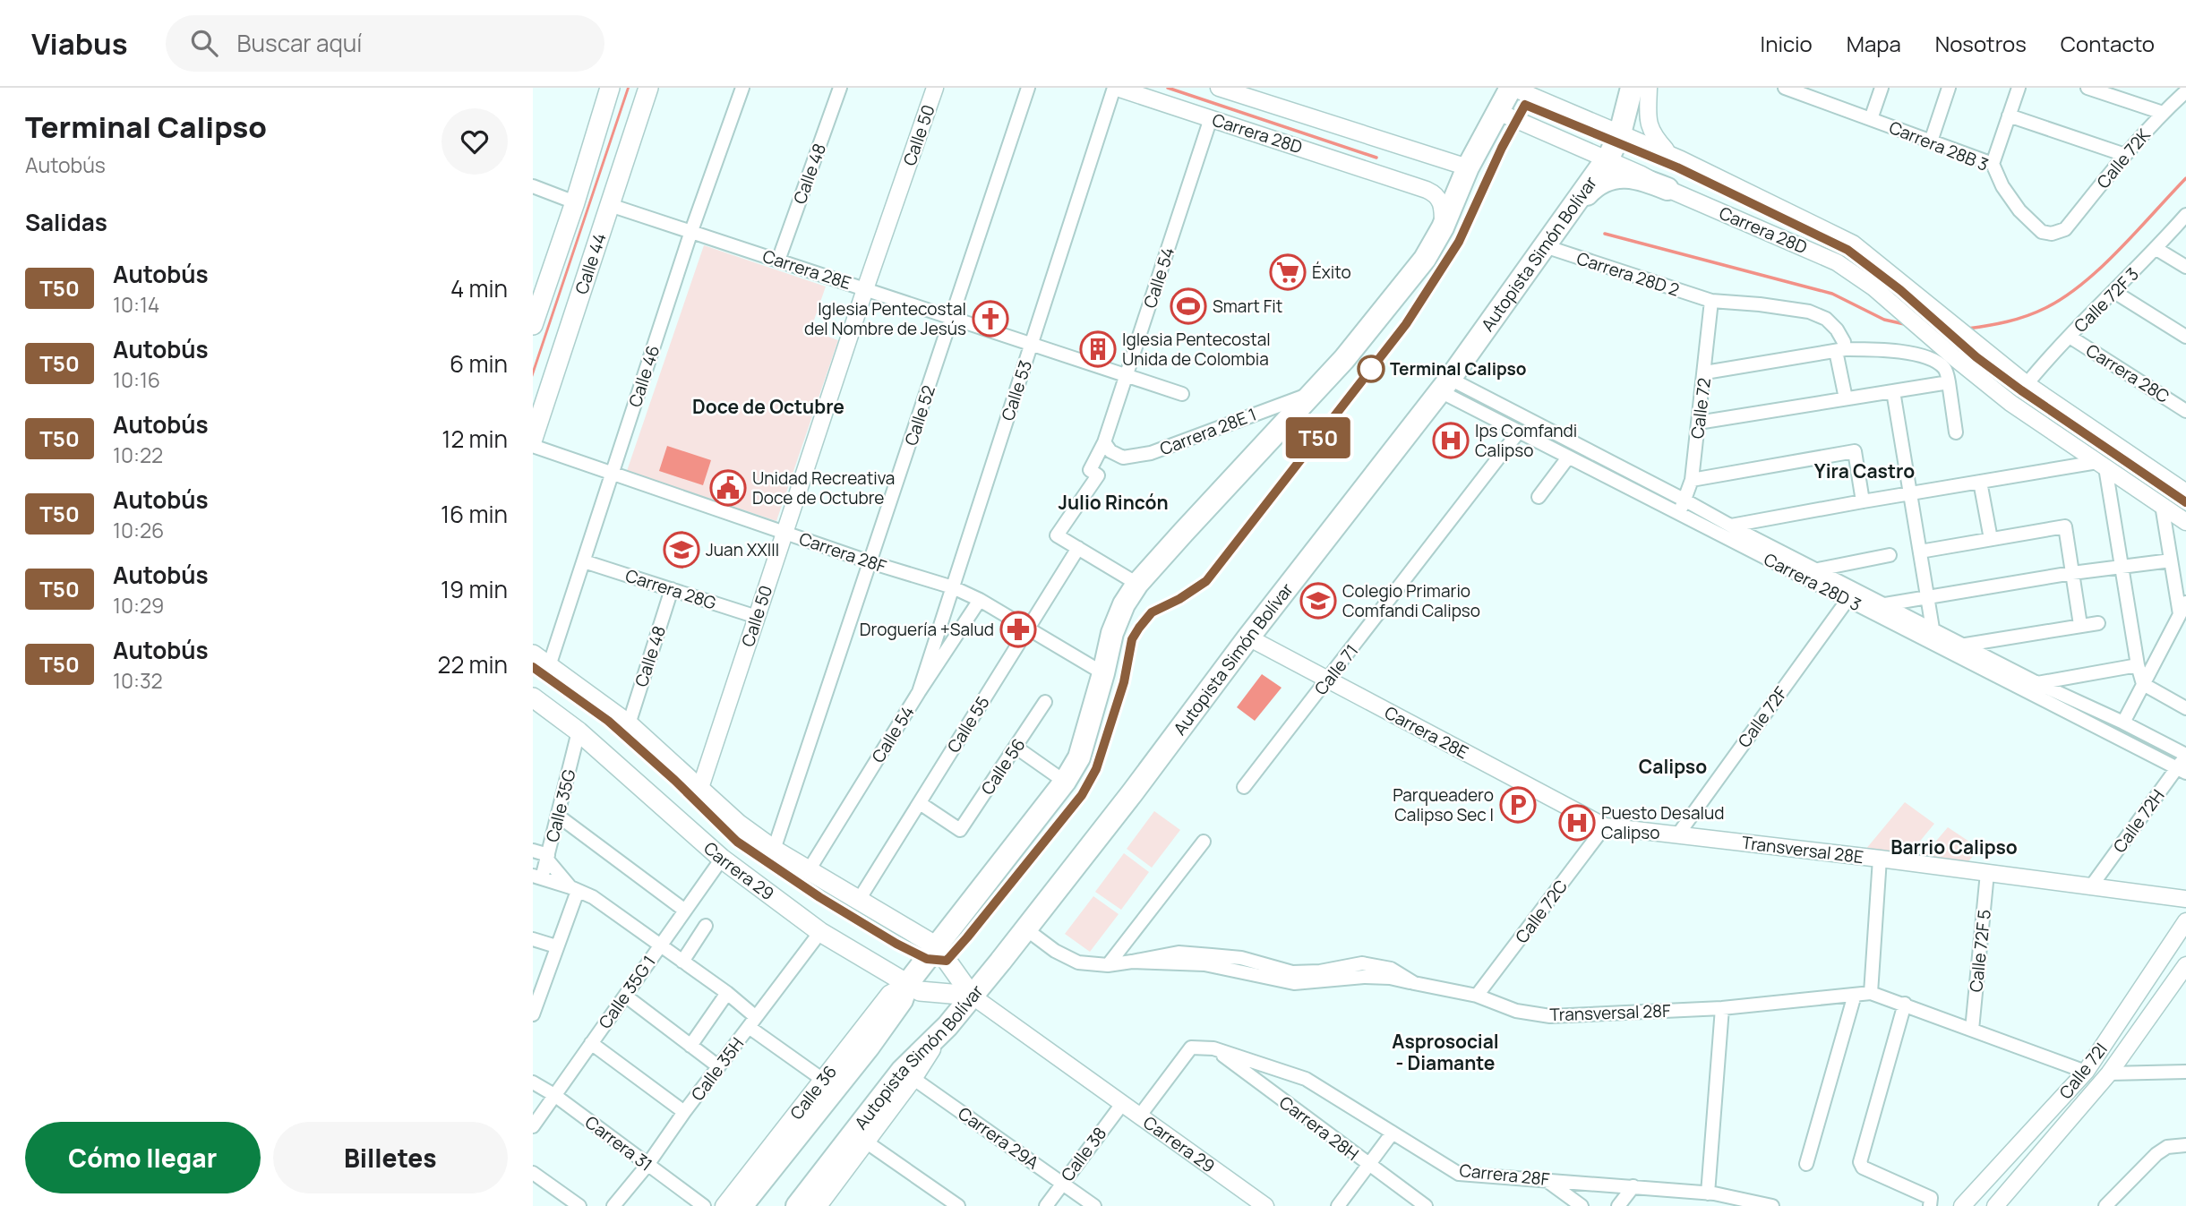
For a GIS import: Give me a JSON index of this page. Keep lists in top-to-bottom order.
{
  "streets": {
    "highway": ["Autopista Simón Bolívar"],
    "main road": ["Calle 44", "Carrera 29"],
    "street": [
      "Carrera 28D",
      "Calle 50",
      "Carrera 28B 3",
      "Calle 72K",
      "Calle 48",
      "Carrera 28E",
      "Carrera 28D 2",
      "Calle 54",
      "Calle 72F 3",
      "Carrera 28C",
      "Calle 46",
      "Calle 53",
      "Calle 72",
      "Calle 52",
      "Carrera 28E 1",
      "Carrera 28F",
      "Carrera 28D 3",
      "Carrera 28G",
      "Calle 71",
      "Calle 72F",
      "Calle 55",
      "Calle 56",
      "Calle 35G",
      "Calle 72H",
      "Transversal 28E",
      "Calle 72C",
      "Calle 72F 5",
      "Calle 35G 1",
      "Transversal 28F",
      "Calle 35H",
      "Calle 72I",
      "Calle 36",
      "Carrera 28H",
      "Carrera 29A",
      "Carrera 31",
      "Calle 38"
    ]
  },
  "crossings": [
    ["Carrera 28D", "Autopista Simón Bolívar"],
    ["Carrera 28D", "Calle 54"],
    ["Carrera 28D", "Calle 72F 3"],
    ["Carrera 28D", "Calle 53"],
    ["Calle 50", "Carrera 28E"],
    ["Calle 50", "Carrera 28F"],
    ["Calle 50", "Carrera 28G"],
    ["Calle 50", "Carrera 29"],
    ["Carrera 28B 3", "Calle 72K"],
    ["Calle 48", "Carrera 28E"],
    ["Calle 48", "Carrera 28G"],
    ["Calle 48", "Carrera 29"],
    ["Autopista Simón Bolívar", "Carrera 28E"],
    ["Autopista Simón Bolívar", "Carrera 28D 2"],
    ["Autopista Simón Bolívar", "Carrera 28D 3"],
    ["Autopista Simón Bolívar", "Carrera 29"],
    ["Autopista Simón Bolívar", "Carrera 29A"],
    ["Calle 44", "Carrera 28E"],
    ["Carrera 28E", "Calle 54"],
    ["Carrera 28E", "Calle 46"],
    ["Carrera 28E", "Calle 53"],
    ["Carrera 28E", "Calle 52"],
    ["Carrera 28E", "Calle 71"],
    ["Carrera 28E", "Transversal 28E"],
    ["Carrera 28E", "Calle 72C"],
    ["Carrera 28D 2", "Calle 72"],
    ["Calle 54", "Calle 53"],
    ["Calle 54", "Carrera 28E 1"],
    ["Calle 54", "Carrera 28F"],
    ["Calle 54", "Calle 55"],
    ["Calle 54", "Carrera 29"],
    ["Calle 72F 3", "Carrera 28C"],
    ["Calle 46", "Carrera 28F"],
    ["Calle 46", "Carrera 28G"],
    ["Calle 46", "Carrera 29"],
    ["Calle 53", "Carrera 28F"],
    ["Calle 72", "Carrera 28D 3"],
    ["Calle 52", "Carrera 28F"],
    ["Calle 52", "Carrera 29"],
    ["Carrera 28F", "Calle 55"],
    ["Carrera 28F", "Carrera 29"],
    ["Carrera 28F", "Carrera 28H"],
    ["Carrera 28D 3", "Calle 71"],
    ["Carrera 28D 3", "Calle 72F"],
    ["Carrera 28D 3", "Calle 72H"],
    ["Calle 72F", "Transversal 28E"],
    ["Calle 55", "Calle 56"],
    ["Calle 55", "Carrera 29"],
    ["Calle 35G", "Carrera 29"],
    ["Calle 72H", "Transversal 28E"],
    ["Transversal 28E", "Calle 72C"],
    ["Transversal 28E", "Calle 72F 5"],
    ["Carrera 29", "Calle 35G 1"],
    ["Carrera 29", "Calle 35H"],
    ["Carrera 29", "Calle 36"],
    ["Carrera 29", "Calle 38"],
    ["Calle 72C", "Transversal 28F"],
    ["Calle 72F 5", "Transversal 28F"],
    ["Calle 35G 1", "Carrera 31"],
    ["Transversal 28F", "Calle 72I"],
    ["Calle 35H", "Carrera 31"],
    ["Carrera 29A", "Calle 38"]
  ],
  "districts": [
    "Doce de Octubre",
    "Yira Castro",
    "Julio Rincón",
    "Calipso",
    "Barrio Calipso",
    "Asprosocial - Diamante"
  ],
  "places": {
    "supermarket": ["Éxito"],
    "sports": ["Smart Fit"],
    "church": ["Iglesia Pentecostal del Nombre de Jesús"],
    "building": ["Iglesia Pentecostal Unida de Colombia"],
    "other": ["Terminal Calipso"],
    "hospital": ["Ips Comfandi Calipso", "Puesto Desalud Calipso"],
    "public building": ["Unidad Recreativa Doce de Octubre"],
    "school or university": ["Juan XXIII", "Colegio Primario Comfandi Calipso"],
    "pharmacy": ["Droguería +Salud"],
    "parking": ["Parqueadero Calipso Sec I"]
  },
  "lines": ["bus line T50"],
  "page": {
    "header": "Viabus",
    "search": "Buscar aquí",
    "nav": [
      "Inicio",
      "Mapa",
      "Nosotros",
      "Contacto"
    ],
    "heading": [
      ["Terminal Calipso", "Autobús"],
      "Salidas"
    ],
    "on_map": "T50",
    "list": [
      {
        "mark": "T50",
        "name": "Autobús",
        "note": "10:14",
        "value": "4 min"
      },
      {
        "mark": "T50",
        "name": "Autobús",
        "note": "10:16",
        "value": "6 min"
      },
      {
        "mark": "T50",
        "name": "Autobús",
        "note": "10:22",
        "value": "12 min"
      },
      {
        "mark": "T50",
        "name": "Autobús",
        "note": "10:26",
        "value": "16 min"
      },
      {
        "mark": "T50",
        "name": "Autobús",
        "note": "10:29",
        "value": "19 min"
      },
      {
        "mark": "T50",
        "name": "Autobús",
        "note": "10:32",
        "value": "22 min"
      }
    ],
    "buttons": ["Cómo llegar", "Billetes"]
  }
}
